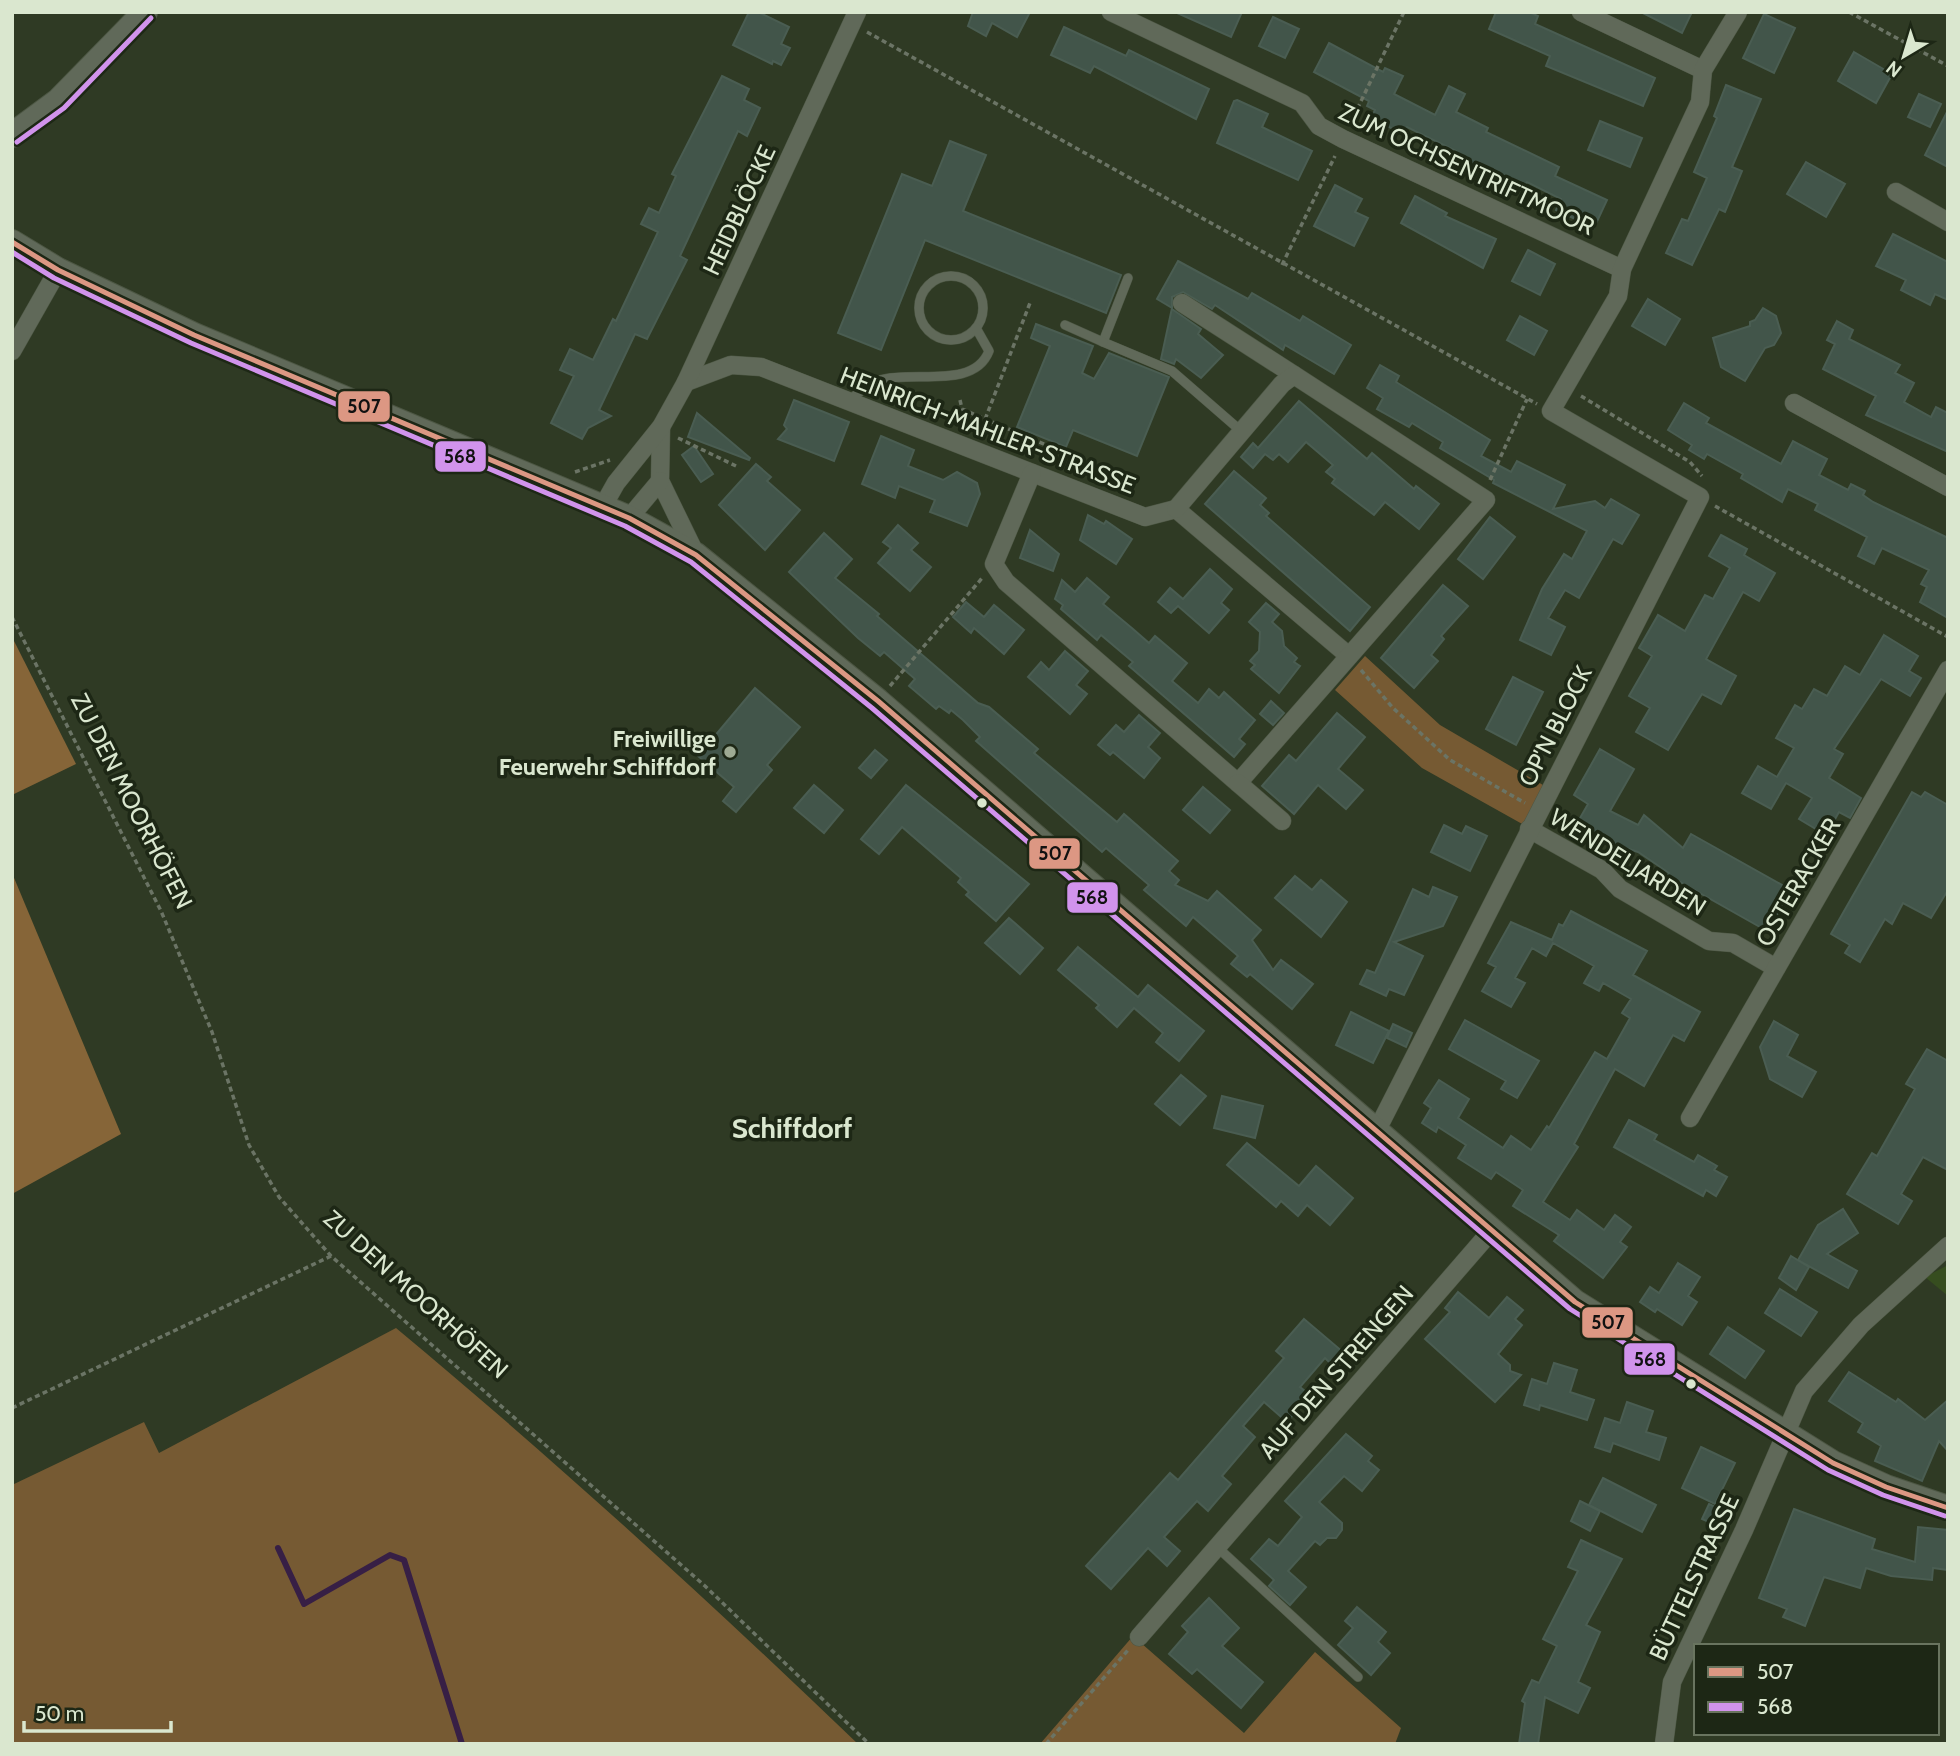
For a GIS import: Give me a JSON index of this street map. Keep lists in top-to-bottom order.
{
  "streets": {
    "street": [
      "ZUM OCHSENTRIFTMOOR",
      "HEIDBLÖCKE",
      "HEINRICH-MAHLER-STRASSE",
      "OP'N BLOCK",
      "WENDELJARDEN",
      "OSTERACKER",
      "AUF DEN STRENGEN",
      "BÜTTELSTRASSE"
    ],
    "path": ["ZU DEN MOORHÖFEN"]
  },
  "crossings": [
    ["HEIDBLÖCKE", "HEINRICH-MAHLER-STRASSE"],
    ["OP'N BLOCK", "WENDELJARDEN"],
    ["WENDELJARDEN", "OSTERACKER"]
  ],
  "districts": ["Schiffdorf"],
  "places": ["Freiwillige Feuerwehr Schiffdorf"],
  "lines": ["transit line 568", "transit line 507"],
  "legend": ["507", "568"],
  "scale_bar": "50 m",
  "north": "bottom left"
}
